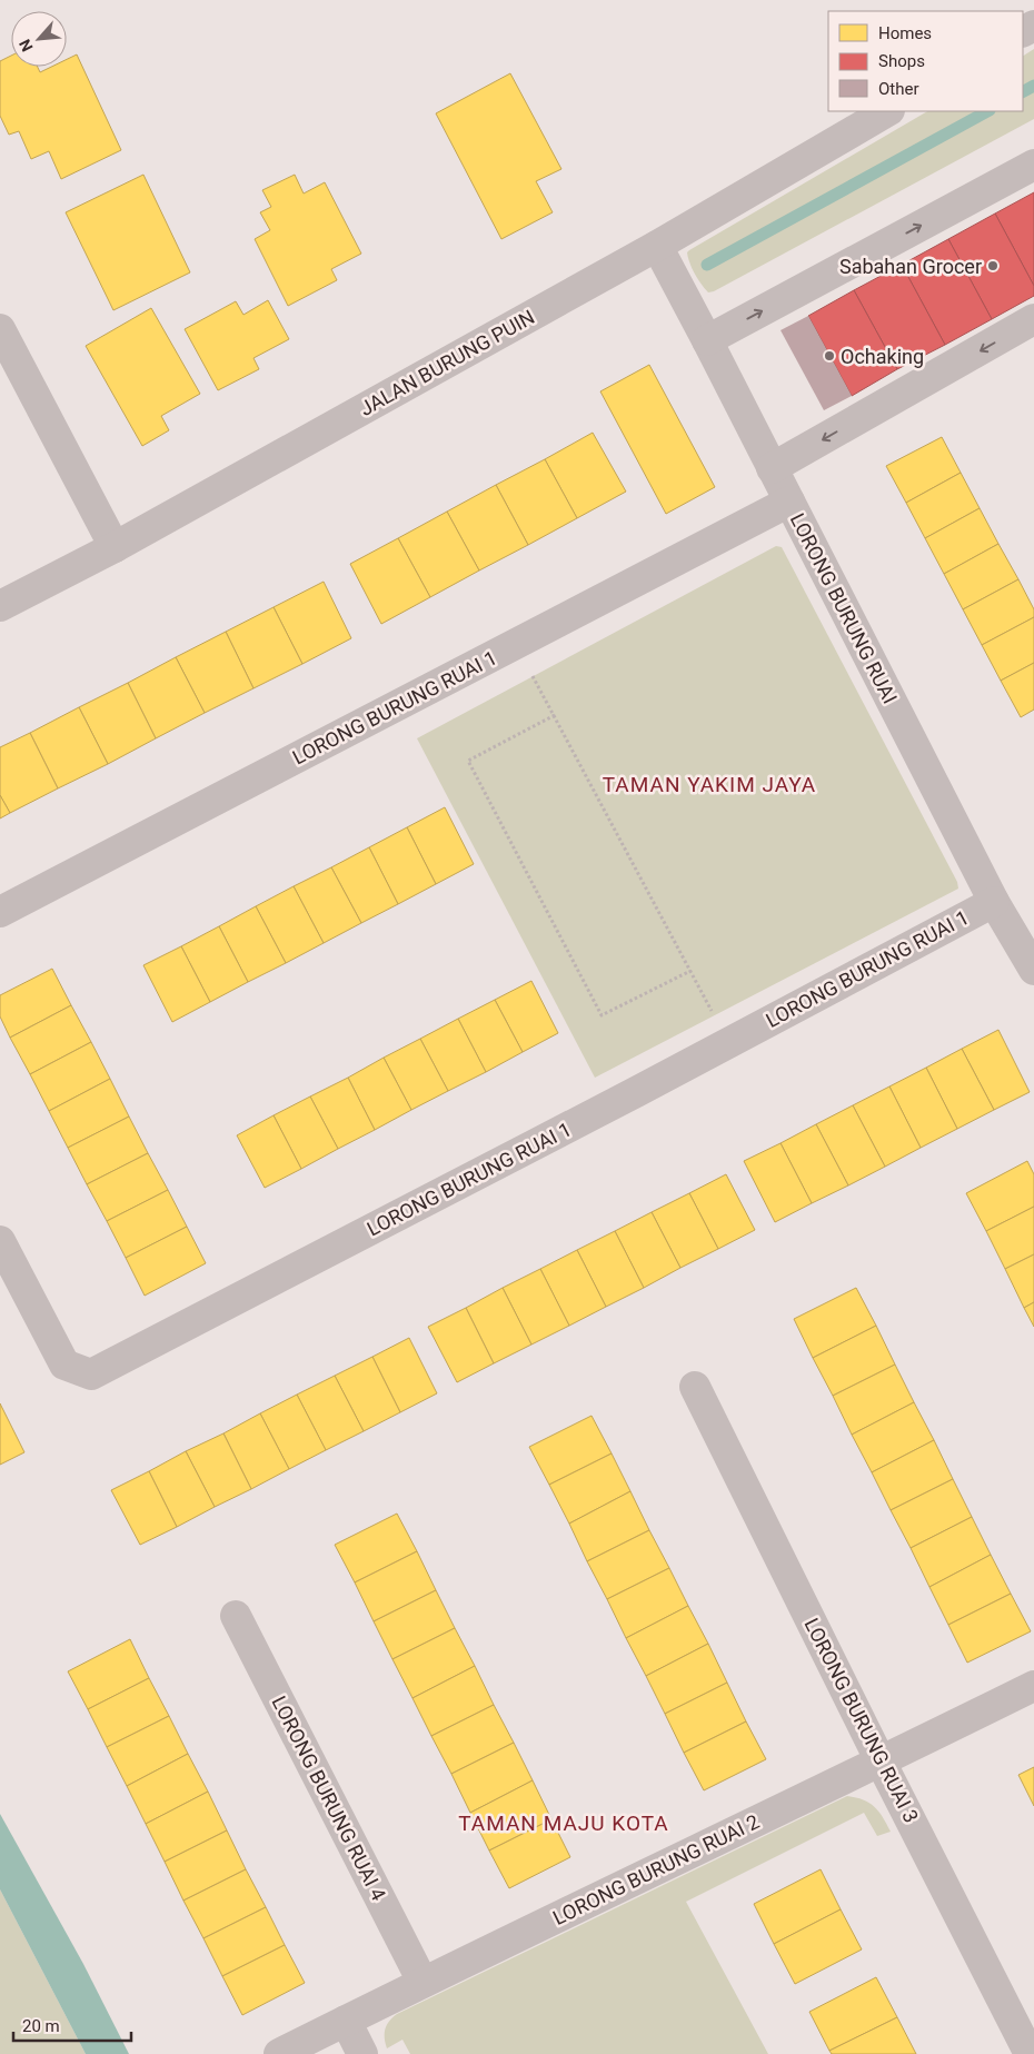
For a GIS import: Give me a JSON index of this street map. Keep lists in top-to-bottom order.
{
  "streets": {
    "street": [
      "JALAN BURUNG PUIN",
      "LORONG BURUNG RUAI",
      "LORONG BURUNG RUAI 1",
      "LORONG BURUNG RUAI 3",
      "LORONG BURUNG RUAI 4",
      "LORONG BURUNG RUAI 2"
    ]
  },
  "crossings": [
    ["JALAN BURUNG PUIN", "LORONG BURUNG RUAI"],
    ["LORONG BURUNG RUAI", "LORONG BURUNG RUAI 1"],
    ["LORONG BURUNG RUAI 3", "LORONG BURUNG RUAI 2"],
    ["LORONG BURUNG RUAI 4", "LORONG BURUNG RUAI 2"]
  ],
  "districts": ["TAMAN YAKIM JAYA", "TAMAN MAJU KOTA"],
  "places": ["Sabahan Grocer", "Ochaking"],
  "legend": ["Homes", "Shops", "Other"],
  "scale_bar": "20 m",
  "north": "bottom left"
}
